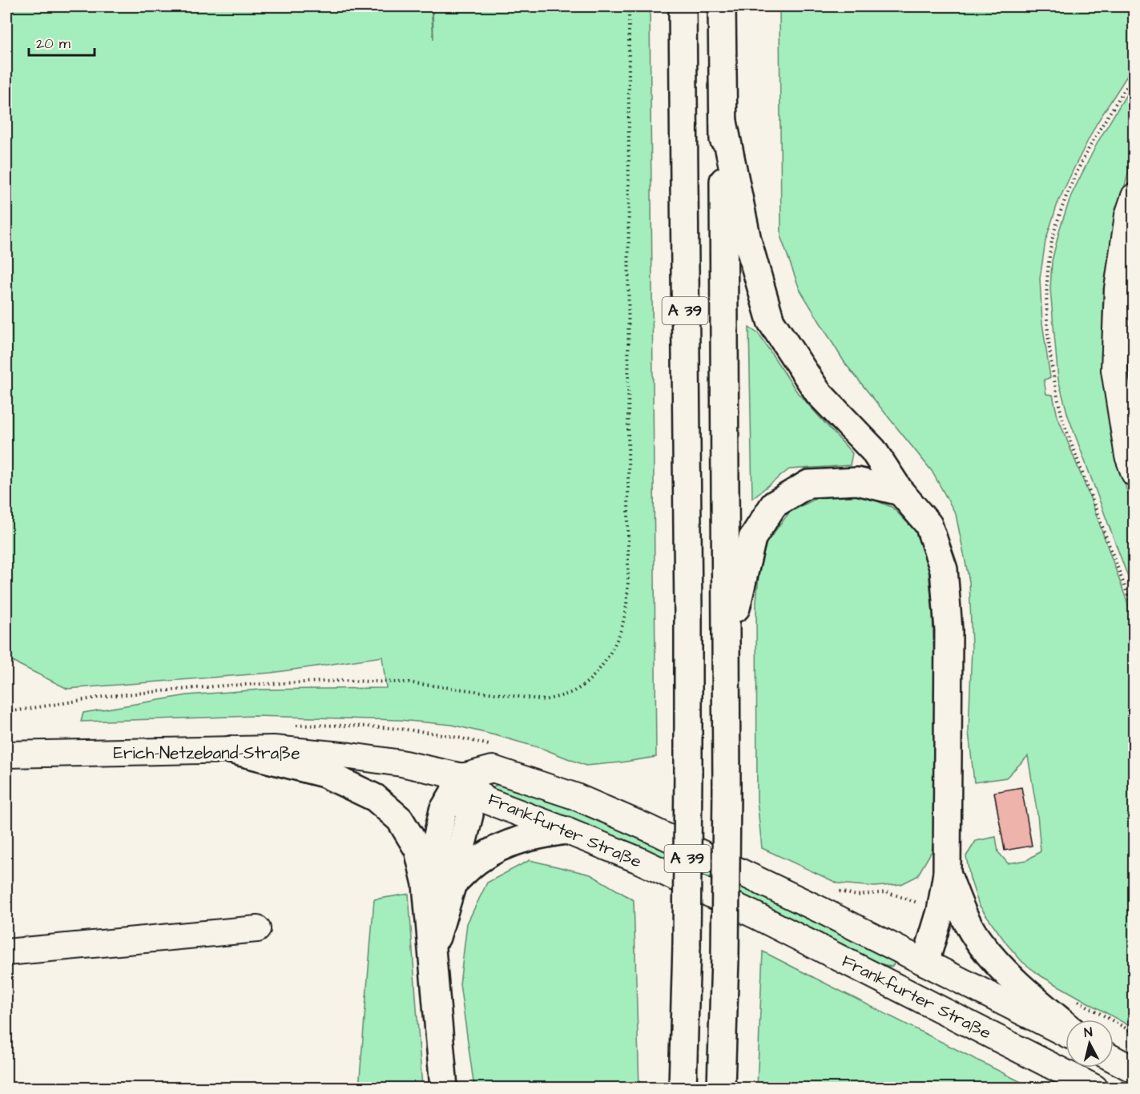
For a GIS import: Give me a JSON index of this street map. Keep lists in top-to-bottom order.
{
  "streets": {
    "highway": ["A 39"],
    "street": ["Erich-Netzeband-Straße", "Frankfurter Straße"]
  },
  "crossings": [
    ["Erich-Netzeband-Straße", "Frankfurter Straße"]
  ],
  "scale_bar": "20 m",
  "north": "top"
}
